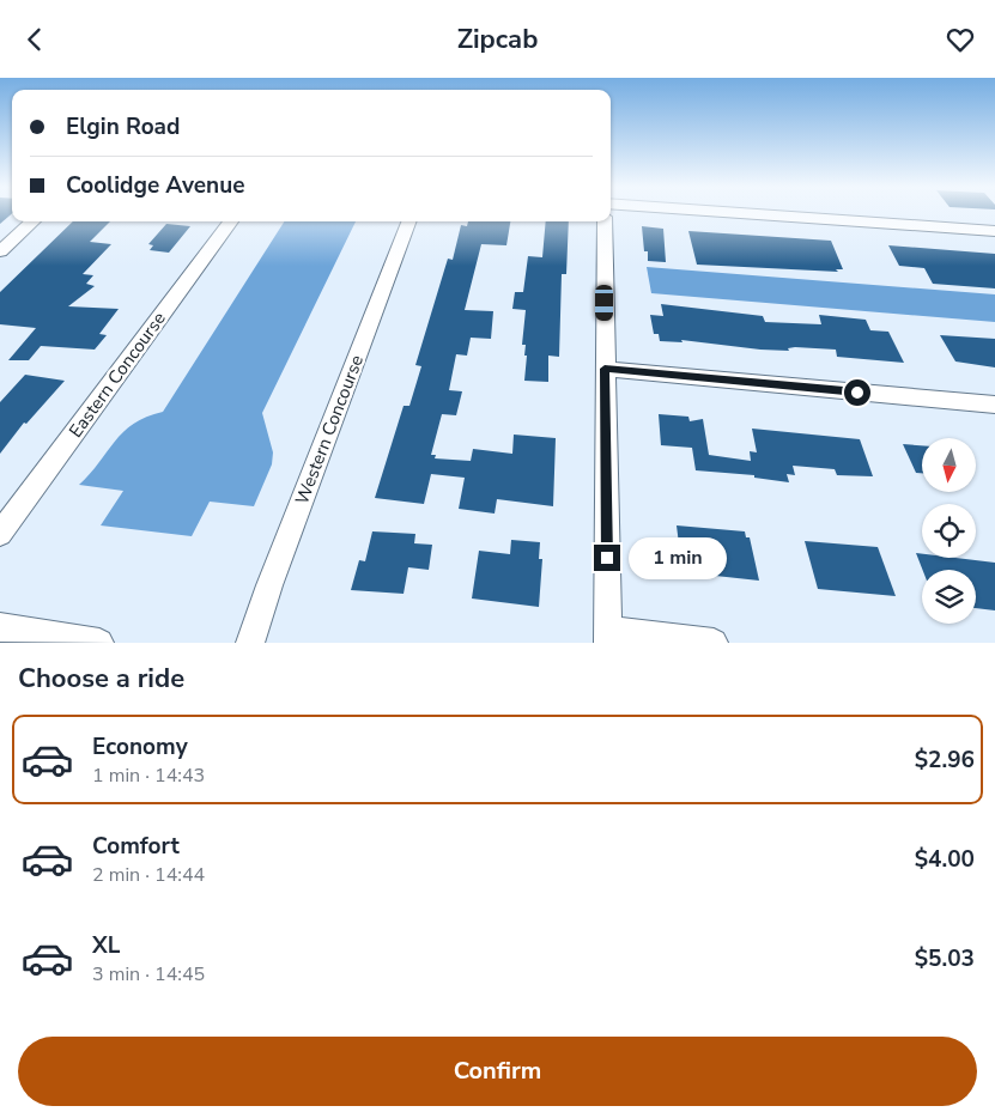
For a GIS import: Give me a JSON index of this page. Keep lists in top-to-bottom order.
{
  "streets": {
    "street": ["Eastern Concourse", "Western Concourse"]
  },
  "north": "bottom",
  "page": {
    "header": "Zipcab",
    "banner": ["Elgin Road", "Coolidge Avenue"],
    "bubble": "1 min",
    "heading": "Choose a ride",
    "list": [
      {
        "name": "Economy",
        "note": "1 min · 14:43",
        "value": "$2.96"
      },
      {
        "name": "Comfort",
        "note": "2 min · 14:44",
        "value": "$4.00"
      },
      {
        "name": "XL",
        "note": "3 min · 14:45",
        "value": "$5.03"
      }
    ],
    "buttons": "Confirm"
  }
}
